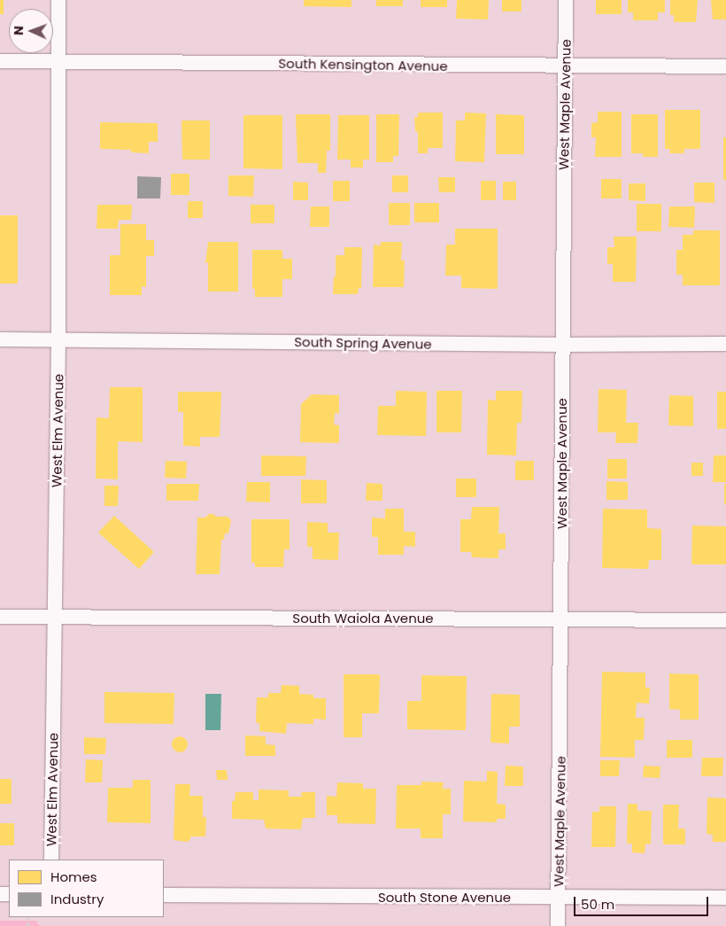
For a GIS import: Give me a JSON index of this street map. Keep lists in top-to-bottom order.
{
  "streets": {
    "street": [
      "South Kensington Avenue",
      "West Maple Avenue",
      "South Spring Avenue",
      "West Elm Avenue",
      "South Waiola Avenue",
      "South Stone Avenue"
    ]
  },
  "crossings": [
    ["South Kensington Avenue", "West Maple Avenue"],
    ["South Kensington Avenue", "West Elm Avenue"],
    ["West Maple Avenue", "South Spring Avenue"],
    ["West Maple Avenue", "South Waiola Avenue"],
    ["West Maple Avenue", "South Stone Avenue"],
    ["South Spring Avenue", "West Elm Avenue"],
    ["West Elm Avenue", "South Waiola Avenue"]
  ],
  "legend": ["Homes", "Industry"],
  "scale_bar": "50 m",
  "north": "left"
}
